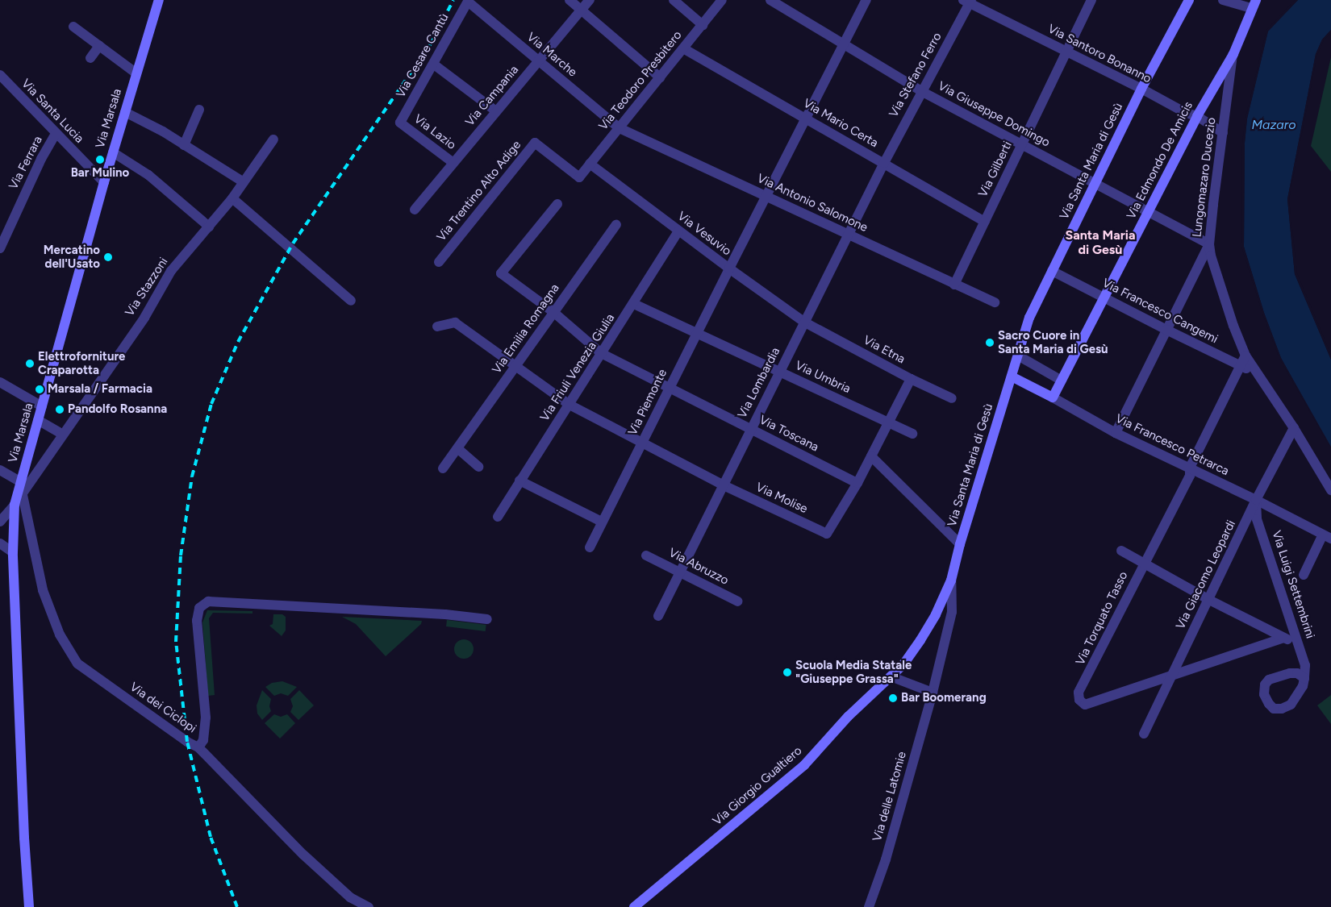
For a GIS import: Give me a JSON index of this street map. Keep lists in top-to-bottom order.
{
  "streets": {
    "street": [
      "Via Santoro Bonanno",
      "Via Marche",
      "Via Cesare Cantù",
      "Via Stefano Ferro",
      "Via Teodoro Presbitero",
      "Via Campania",
      "Via Santa Lucia",
      "Via Giuseppe Domingo",
      "Via Marsala",
      "Via Mario Certa",
      "Via Lazio",
      "Via Edmondo De Amicis",
      "Via Santa Maria di Gesù",
      "Via Ferrara",
      "Via Gilberti",
      "Lungomazaro Ducezio",
      "Via Trentino Alto Adige",
      "Via Antonio Salomone",
      "Via Vesuvio",
      "Via Stazzoni",
      "Via Francesco Cangemi",
      "Via Emilia Romagna",
      "Via Etna",
      "Via Friuli Venezia Giulia",
      "Via Umbria",
      "Via Lombardia",
      "Via Piemonte",
      "Via Toscana",
      "Via Francesco Petrarca",
      "Via Molise",
      "Via Abruzzo",
      "Via Giacomo Leopardi",
      "Via Luigi Settembrini",
      "Via Torquato Tasso",
      "Via dei Ciclopi",
      "Via Giorgio Gualtiero",
      "Via delle Latomie"
    ]
  },
  "crossings": [
    ["Via Santoro Bonanno", "Via Stefano Ferro"],
    ["Via Santoro Bonanno", "Via Edmondo De Amicis"],
    ["Via Santoro Bonanno", "Via Santa Maria di Gesù"],
    ["Via Santoro Bonanno", "Via Gilberti"],
    ["Via Santoro Bonanno", "Lungomazaro Ducezio"],
    ["Via Marche", "Via Cesare Cantù"],
    ["Via Marche", "Via Teodoro Presbitero"],
    ["Via Marche", "Via Campania"],
    ["Via Marche", "Via Antonio Salomone"],
    ["Via Cesare Cantù", "Via Lazio"],
    ["Via Stefano Ferro", "Via Giuseppe Domingo"],
    ["Via Stefano Ferro", "Via Mario Certa"],
    ["Via Stefano Ferro", "Via Lombardia"],
    ["Via Teodoro Presbitero", "Via Mario Certa"],
    ["Via Teodoro Presbitero", "Via Trentino Alto Adige"],
    ["Via Teodoro Presbitero", "Via Antonio Salomone"],
    ["Via Teodoro Presbitero", "Via Vesuvio"],
    ["Via Campania", "Via Lazio"],
    ["Via Santa Lucia", "Via Marsala"],
    ["Via Santa Lucia", "Via Ferrara"],
    ["Via Giuseppe Domingo", "Via Edmondo De Amicis"],
    ["Via Giuseppe Domingo", "Via Santa Maria di Gesù"],
    ["Via Giuseppe Domingo", "Via Gilberti"],
    ["Via Giuseppe Domingo", "Lungomazaro Ducezio"],
    ["Via Giuseppe Domingo", "Via Piemonte"],
    ["Via Marsala", "Via Stazzoni"],
    ["Via Marsala", "Via dei Ciclopi"],
    ["Via Mario Certa", "Via Gilberti"],
    ["Via Mario Certa", "Via Lombardia"],
    ["Via Mario Certa", "Via Piemonte"],
    ["Via Edmondo De Amicis", "Lungomazaro Ducezio"],
    ["Via Edmondo De Amicis", "Via Francesco Cangemi"],
    ["Via Edmondo De Amicis", "Via Francesco Petrarca"],
    ["Via Santa Maria di Gesù", "Via Francesco Cangemi"],
    ["Via Santa Maria di Gesù", "Via Francesco Petrarca"],
    ["Via Santa Maria di Gesù", "Via Giorgio Gualtiero"],
    ["Via Santa Maria di Gesù", "Via delle Latomie"],
    ["Via Gilberti", "Via Antonio Salomone"],
    ["Lungomazaro Ducezio", "Via Francesco Cangemi"],
    ["Lungomazaro Ducezio", "Via Giacomo Leopardi"],
    ["Lungomazaro Ducezio", "Via Torquato Tasso"],
    ["Via Antonio Salomone", "Via Lombardia"],
    ["Via Antonio Salomone", "Via Piemonte"],
    ["Via Vesuvio", "Via Etna"],
    ["Via Vesuvio", "Via Friuli Venezia Giulia"],
    ["Via Vesuvio", "Via Lombardia"],
    ["Via Vesuvio", "Via Piemonte"],
    ["Via Stazzoni", "Via dei Ciclopi"],
    ["Via Francesco Cangemi", "Via Torquato Tasso"],
    ["Via Emilia Romagna", "Via Toscana"],
    ["Via Emilia Romagna", "Via Molise"],
    ["Via Etna", "Via Lombardia"],
    ["Via Etna", "Via Molise"],
    ["Via Friuli Venezia Giulia", "Via Umbria"],
    ["Via Friuli Venezia Giulia", "Via Toscana"],
    ["Via Friuli Venezia Giulia", "Via Molise"],
    ["Via Umbria", "Via Lombardia"],
    ["Via Umbria", "Via Piemonte"],
    ["Via Umbria", "Via Molise"],
    ["Via Lombardia", "Via Toscana"],
    ["Via Lombardia", "Via Molise"],
    ["Via Lombardia", "Via Abruzzo"],
    ["Via Piemonte", "Via Toscana"],
    ["Via Piemonte", "Via Molise"],
    ["Via Toscana", "Via Molise"],
    ["Via Francesco Petrarca", "Via Giacomo Leopardi"],
    ["Via Francesco Petrarca", "Via Luigi Settembrini"],
    ["Via Francesco Petrarca", "Via Torquato Tasso"],
    ["Via Giacomo Leopardi", "Via Luigi Settembrini"],
    ["Via Giacomo Leopardi", "Via Torquato Tasso"],
    ["Via Giorgio Gualtiero", "Via delle Latomie"]
  ],
  "districts": ["Santa Maria di Gesù"],
  "water": ["Mazaro"],
  "places": [
    "Bar Mulino",
    "Mercatino dell'Usato",
    "Sacro Cuore in Santa Maria di Gesù",
    "Elettroforniture Craparotta",
    "Marsala / Farmacia",
    "Pandolfo Rosanna",
    "Scuola Media Statale \"Giuseppe Grassa\"",
    "Bar Boomerang"
  ]
}
